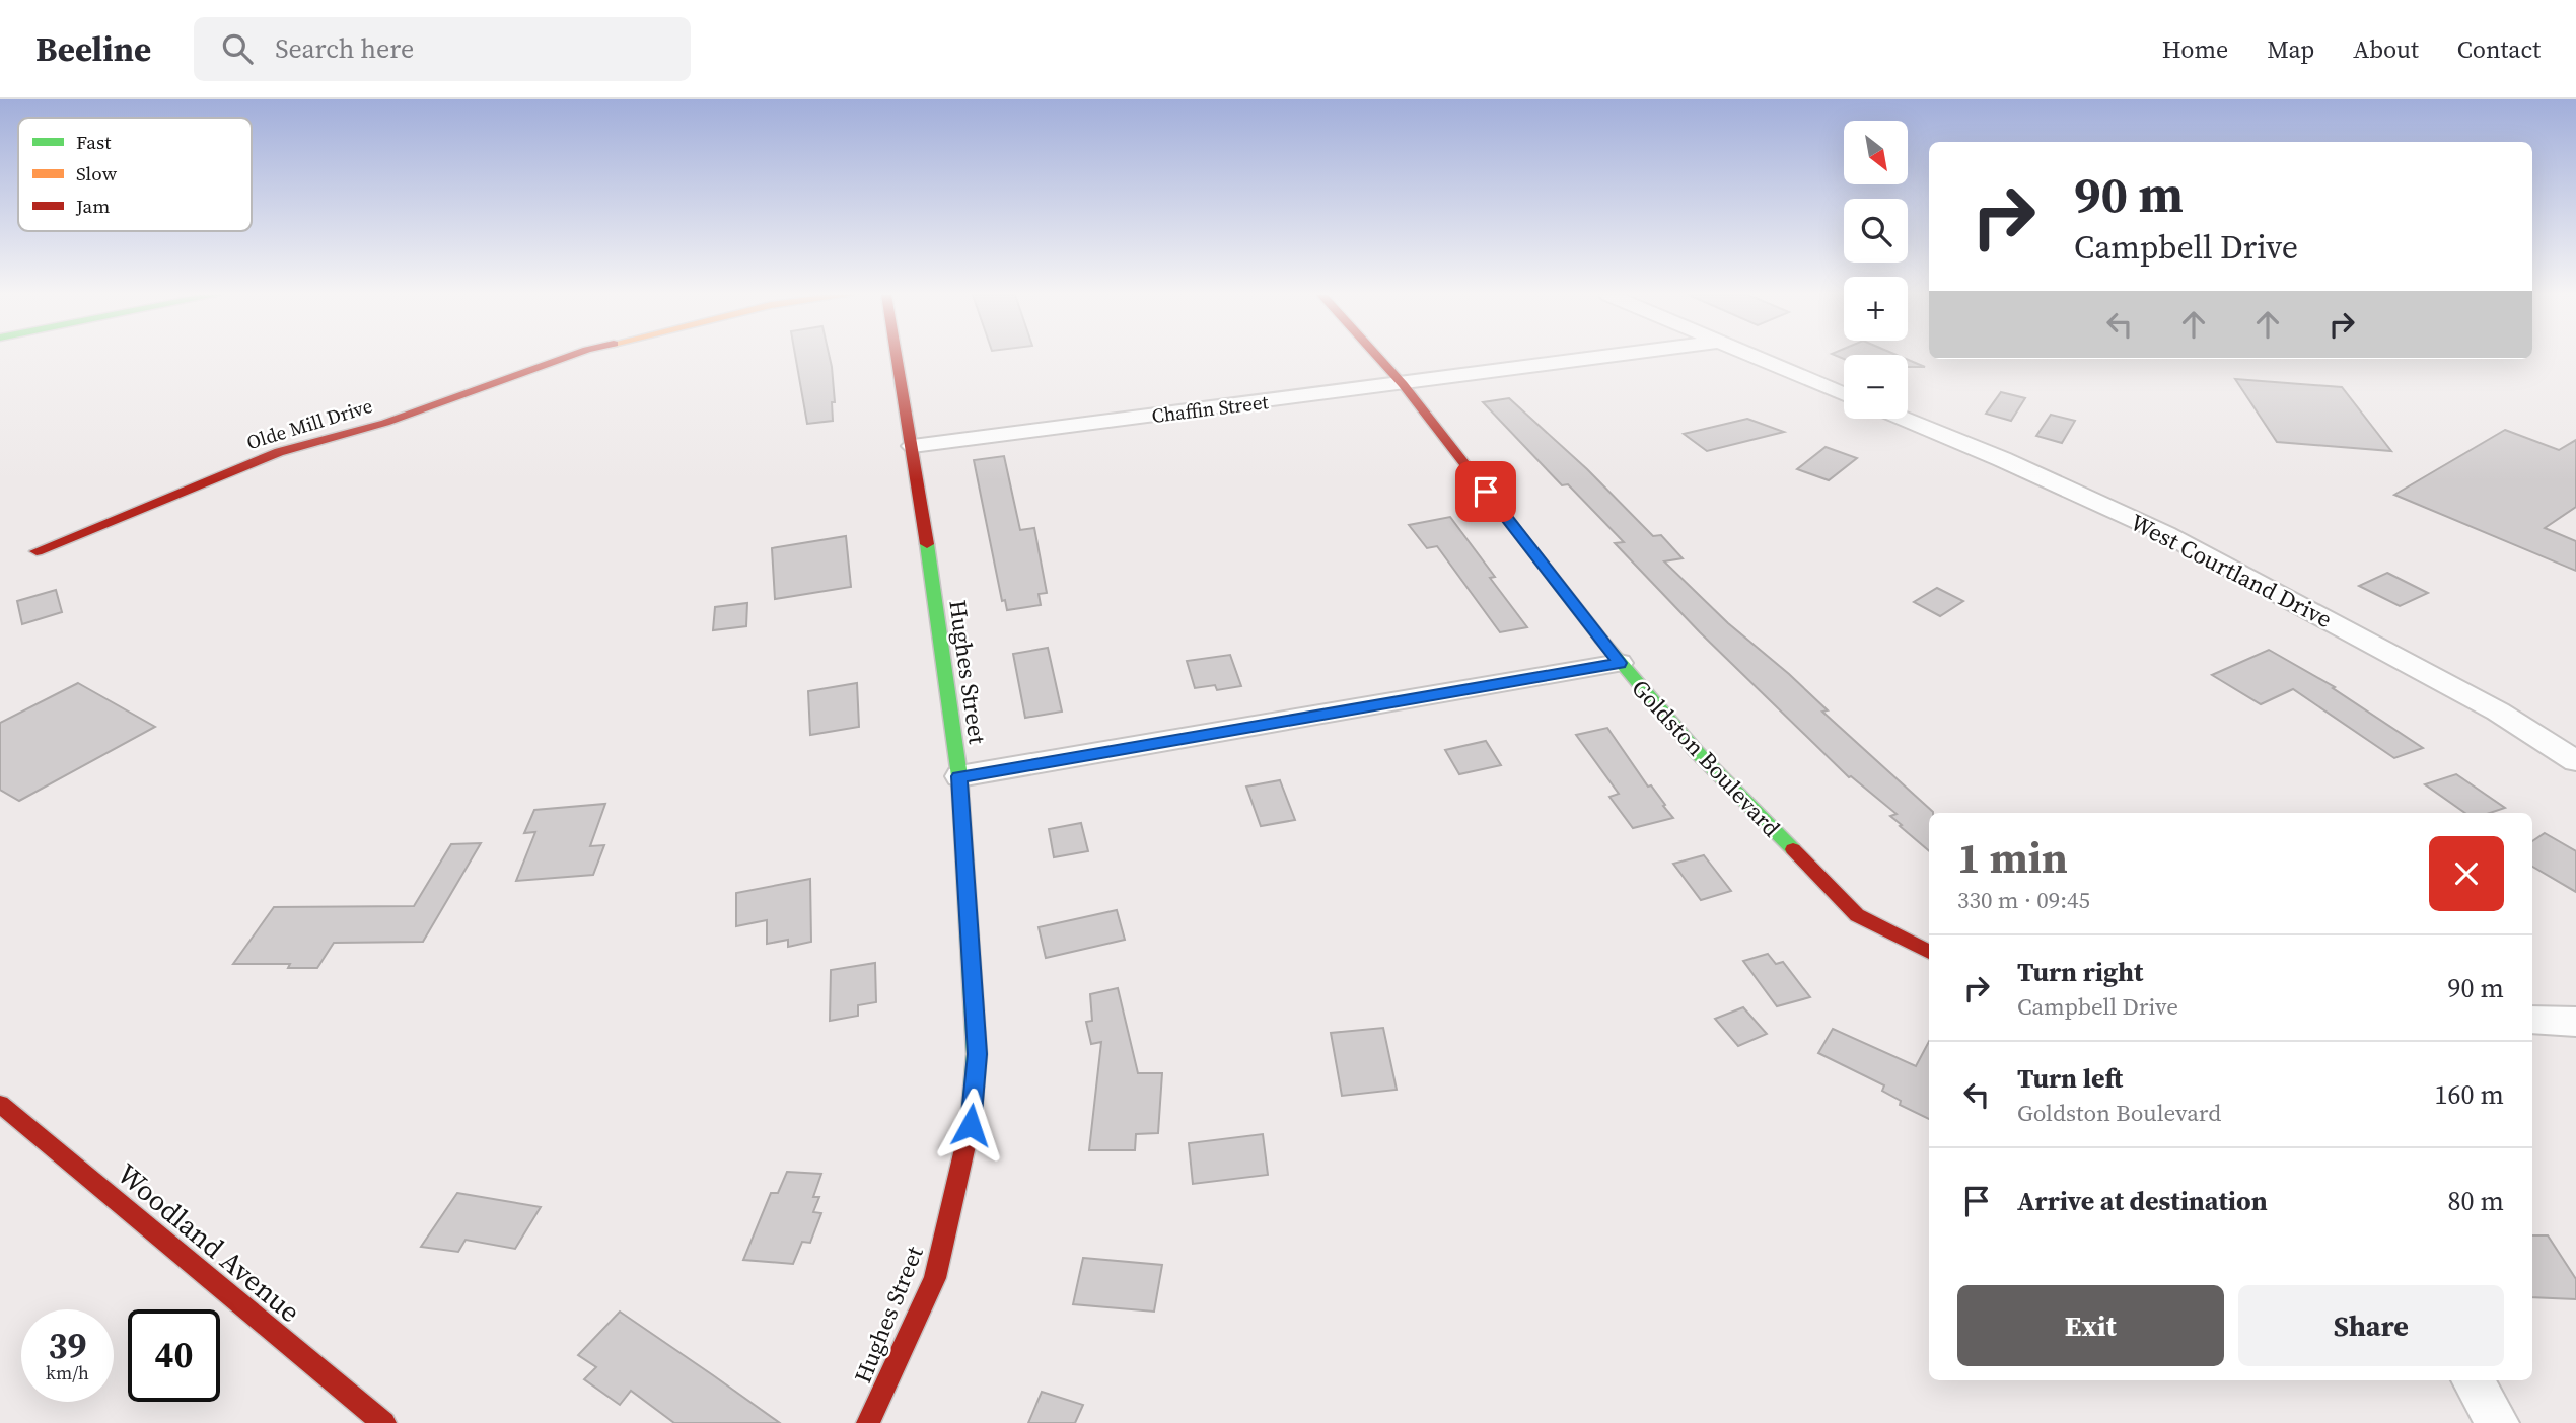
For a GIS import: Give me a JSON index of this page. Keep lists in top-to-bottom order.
{
  "streets": {
    "street": [
      "Chaffin Street",
      "Olde Mill Drive",
      "West Courtland Drive",
      "Hughes Street",
      "Goldston Boulevard",
      "Woodland Avenue"
    ]
  },
  "crossings": [
    ["Chaffin Street", "Hughes Street"],
    ["Chaffin Street", "Goldston Boulevard"]
  ],
  "legend": ["Fast", "Slow", "Jam"],
  "north": "bottom right",
  "page": {
    "header": "Beeline",
    "search": "Search here",
    "nav": [
      "Home",
      "Map",
      "About",
      "Contact"
    ],
    "map_buttons": ["+", "−"],
    "turn": ["90 m", "Campbell Drive"],
    "heading": ["1 min", "330 m · 09:45"],
    "list": [
      {
        "name": "Turn right",
        "note": "Campbell Drive",
        "value": "90 m"
      },
      {
        "name": "Turn left",
        "note": "Goldston Boulevard",
        "value": "160 m"
      },
      {
        "name": "Arrive at destination",
        "value": "80 m"
      }
    ],
    "buttons": ["Exit", "Share"],
    "speed": "39 km/h",
    "limit": "40"
  }
}
